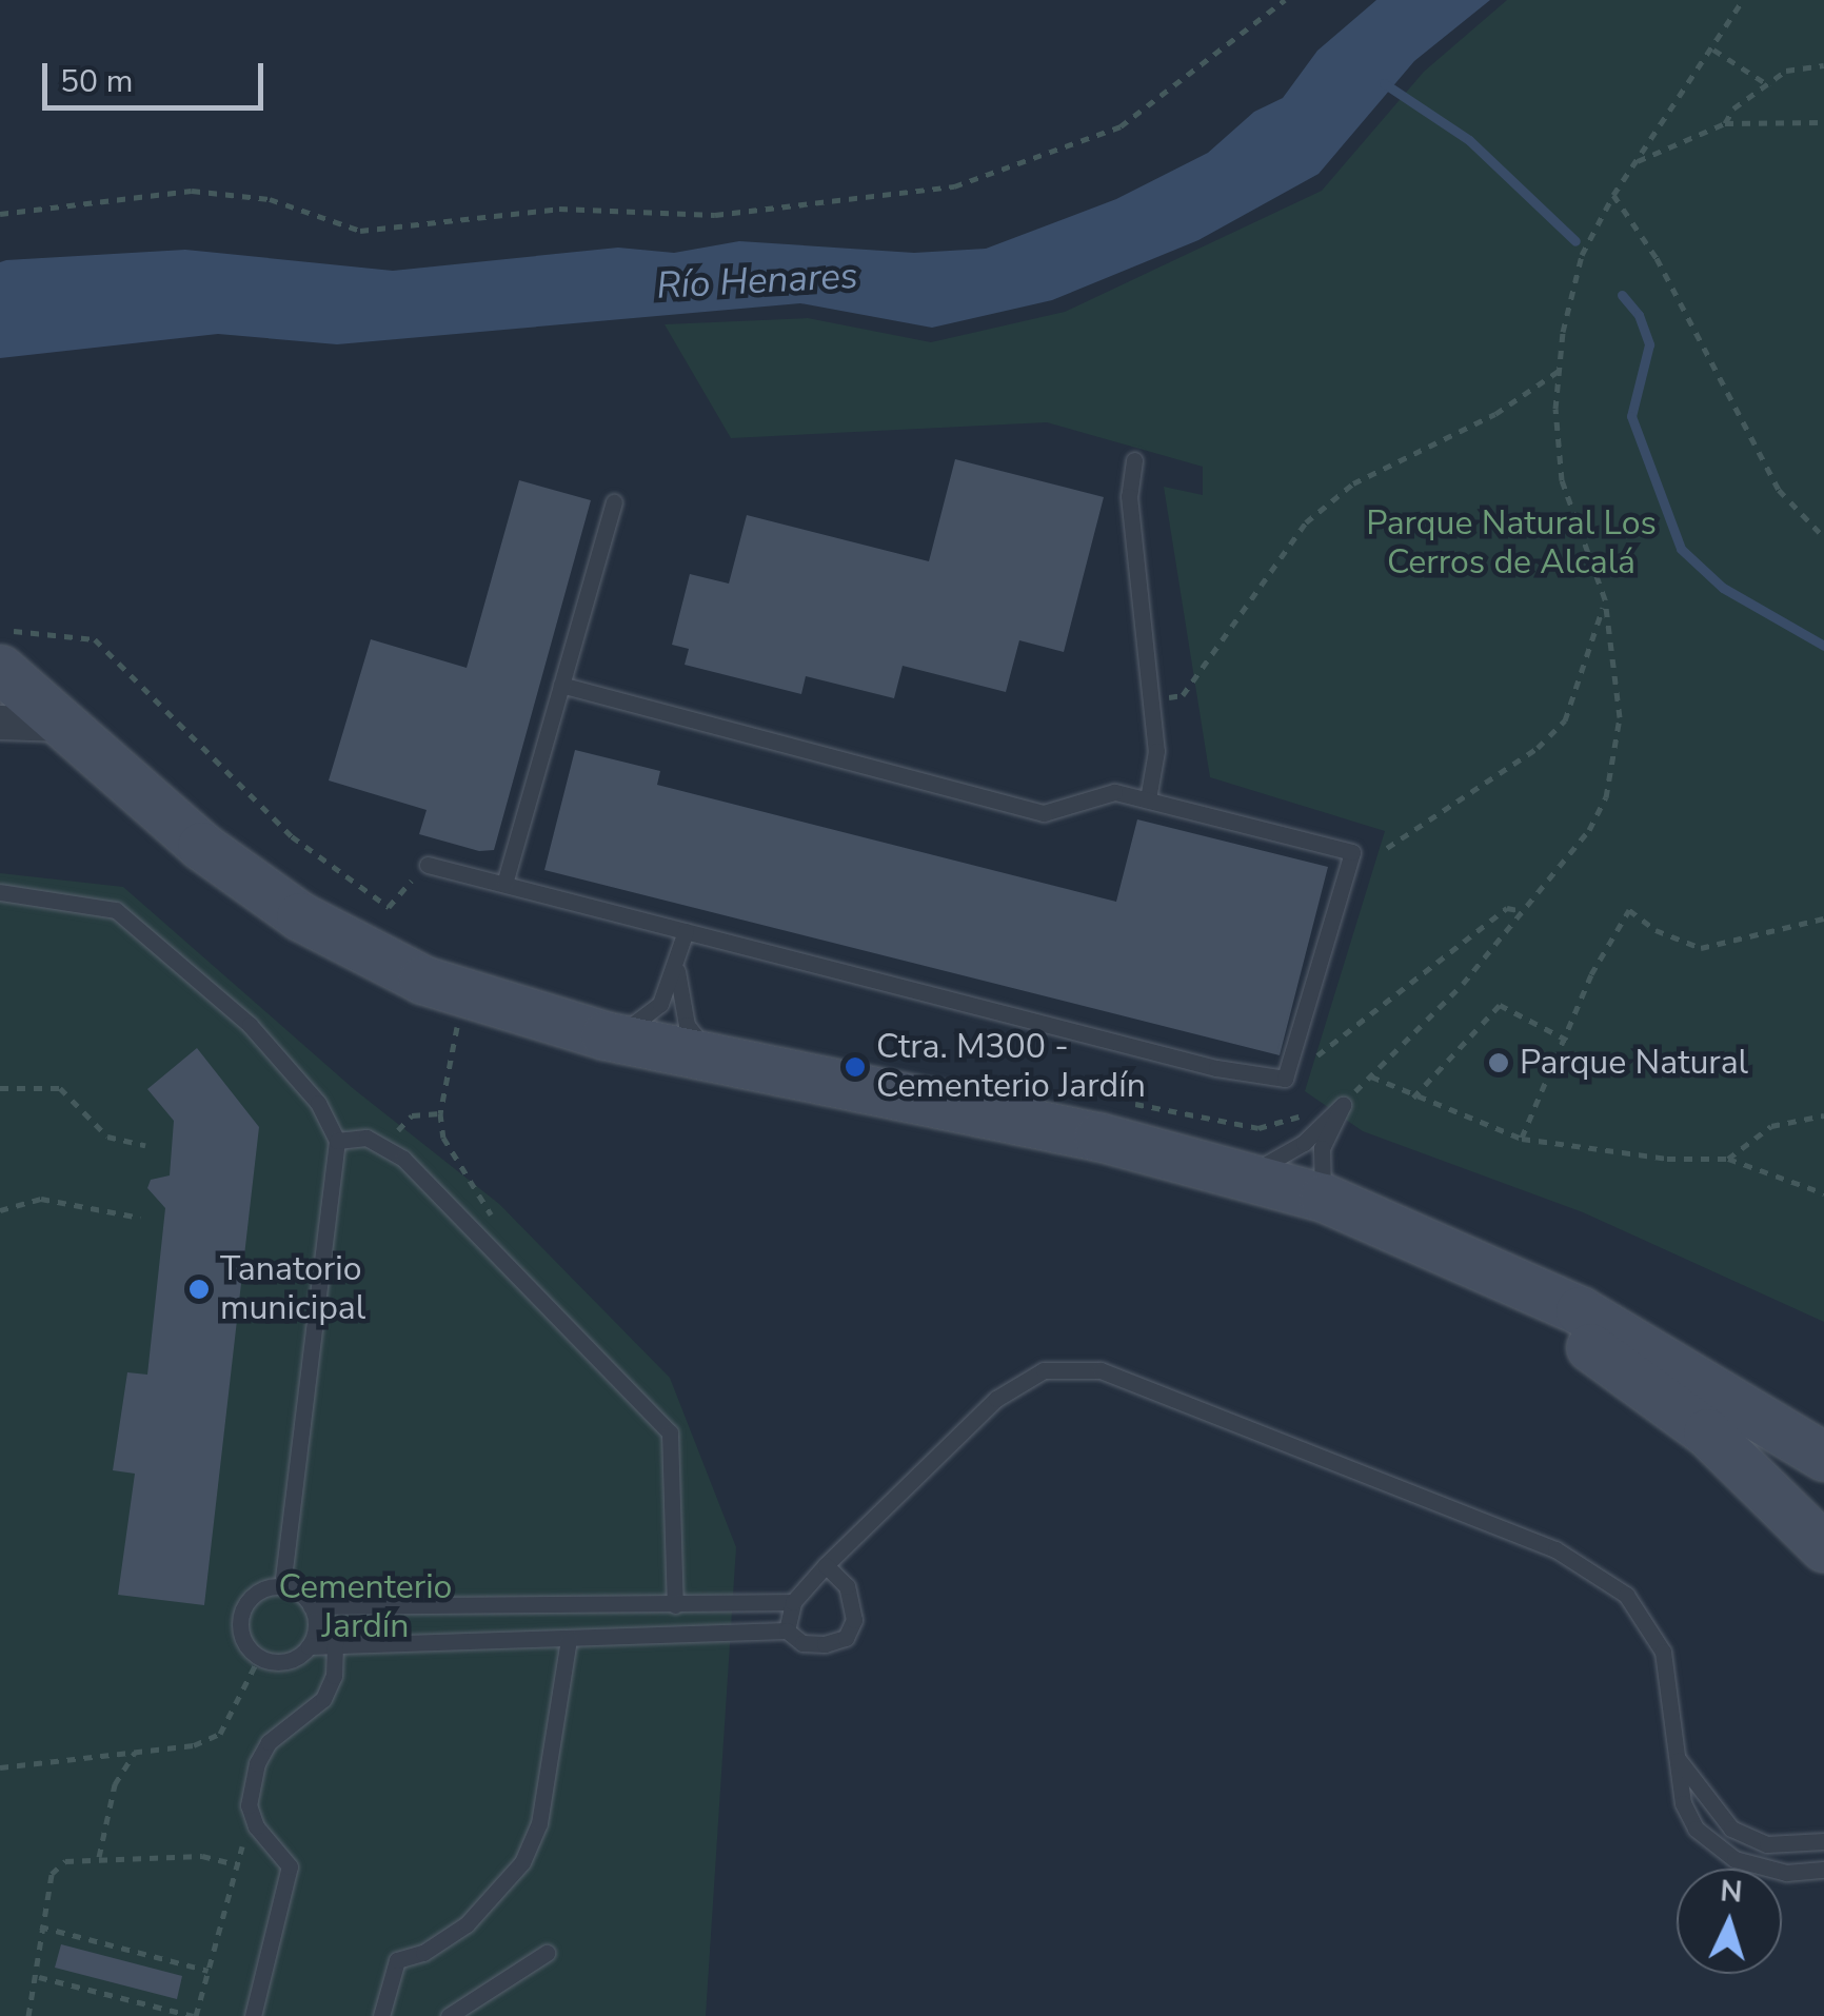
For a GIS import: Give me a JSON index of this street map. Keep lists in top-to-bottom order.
{
  "water": ["Río Henares"],
  "parks": ["Parque Natural Los Cerros de Alcalá", "Cementerio Jardín"],
  "places": ["Parque Natural", "Ctra. M300 - Cementerio Jardín", "Tanatorio municipal"],
  "scale_bar": "50 m",
  "north": "top"
}
